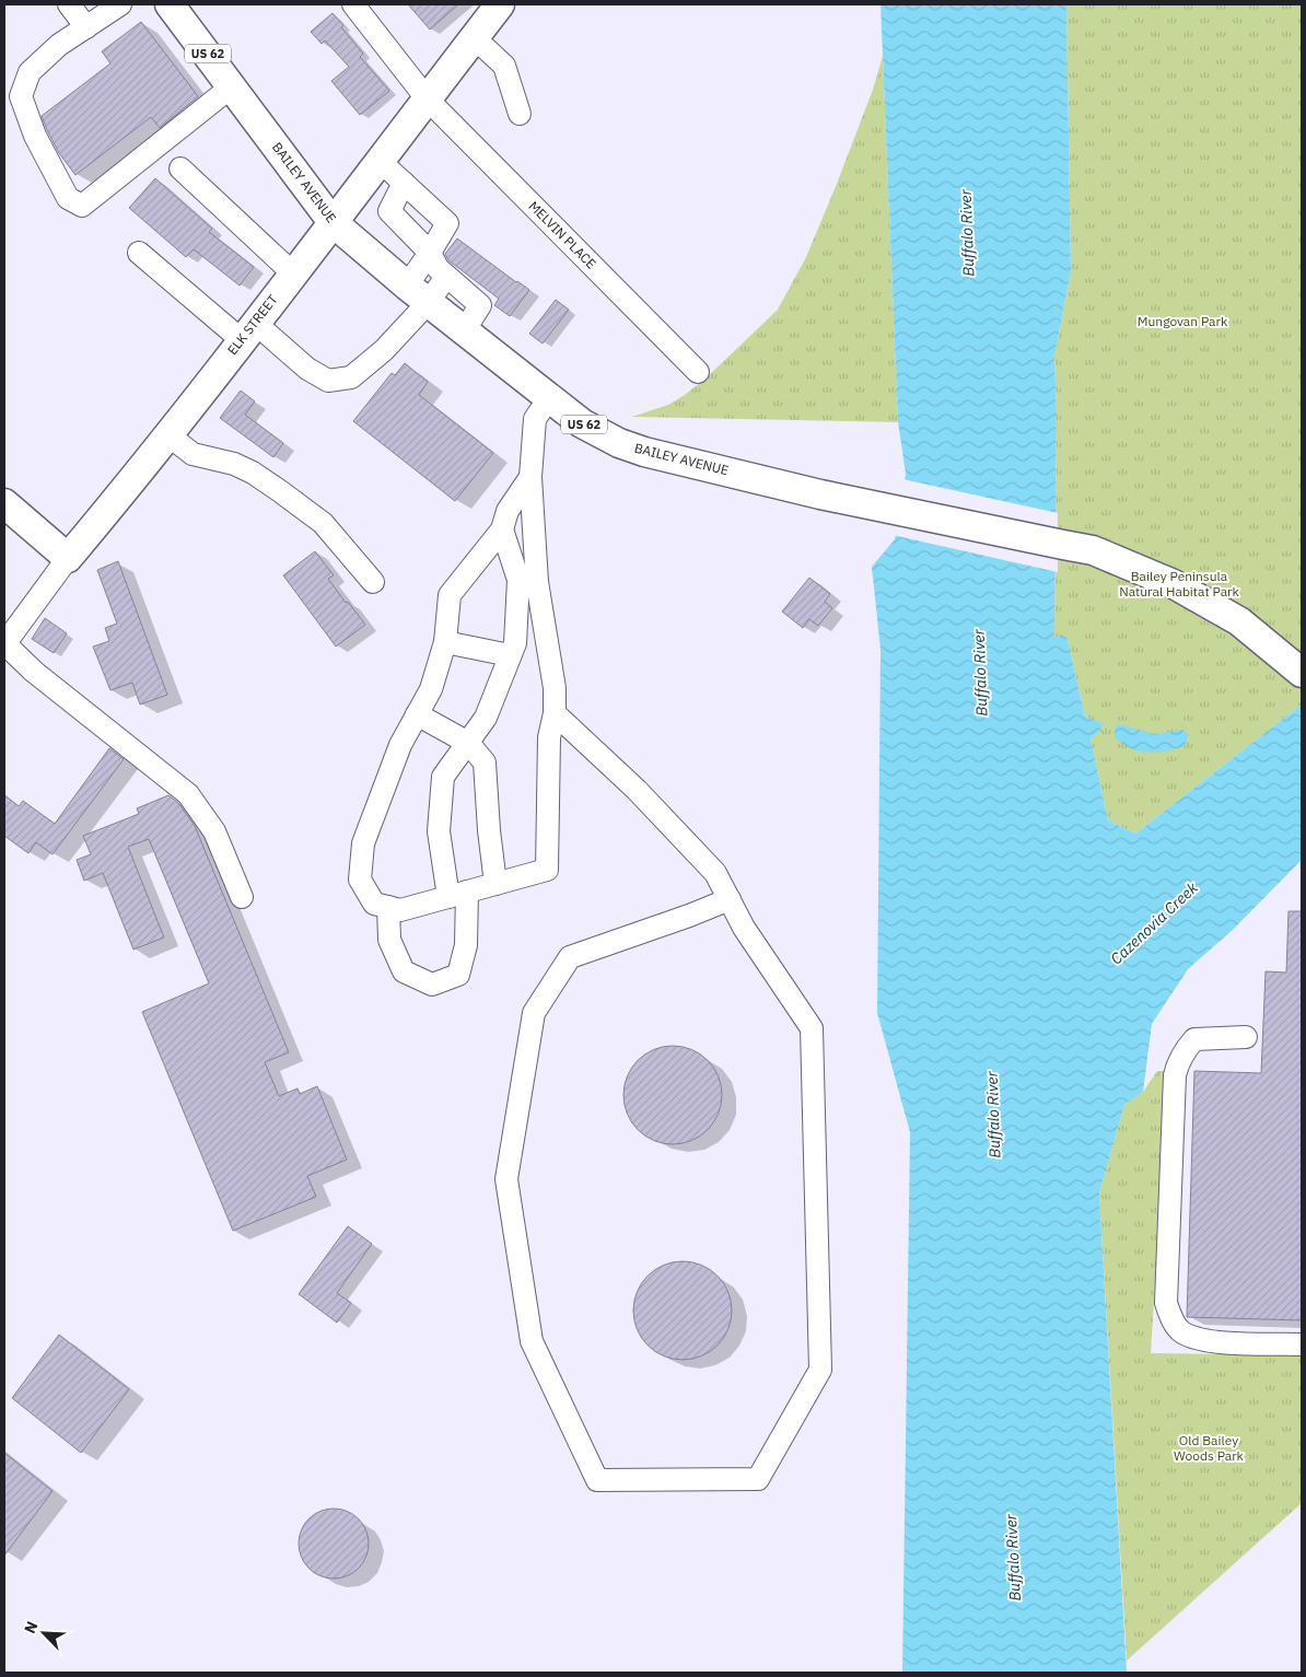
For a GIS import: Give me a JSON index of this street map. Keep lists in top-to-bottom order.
{
  "streets": {
    "main road": ["US 62", "BAILEY AVENUE", "ELK STREET"],
    "street": ["MELVIN PLACE"]
  },
  "crossings": [
    ["BAILEY AVENUE", "ELK STREET"],
    ["MELVIN PLACE", "ELK STREET"]
  ],
  "water": ["Buffalo River", "Cazenovia Creek"],
  "parks": ["Mungovan Park", "Bailey Peninsula Natural Habitat Park", "Old Bailey Woods Park"],
  "north": "top left"
}
